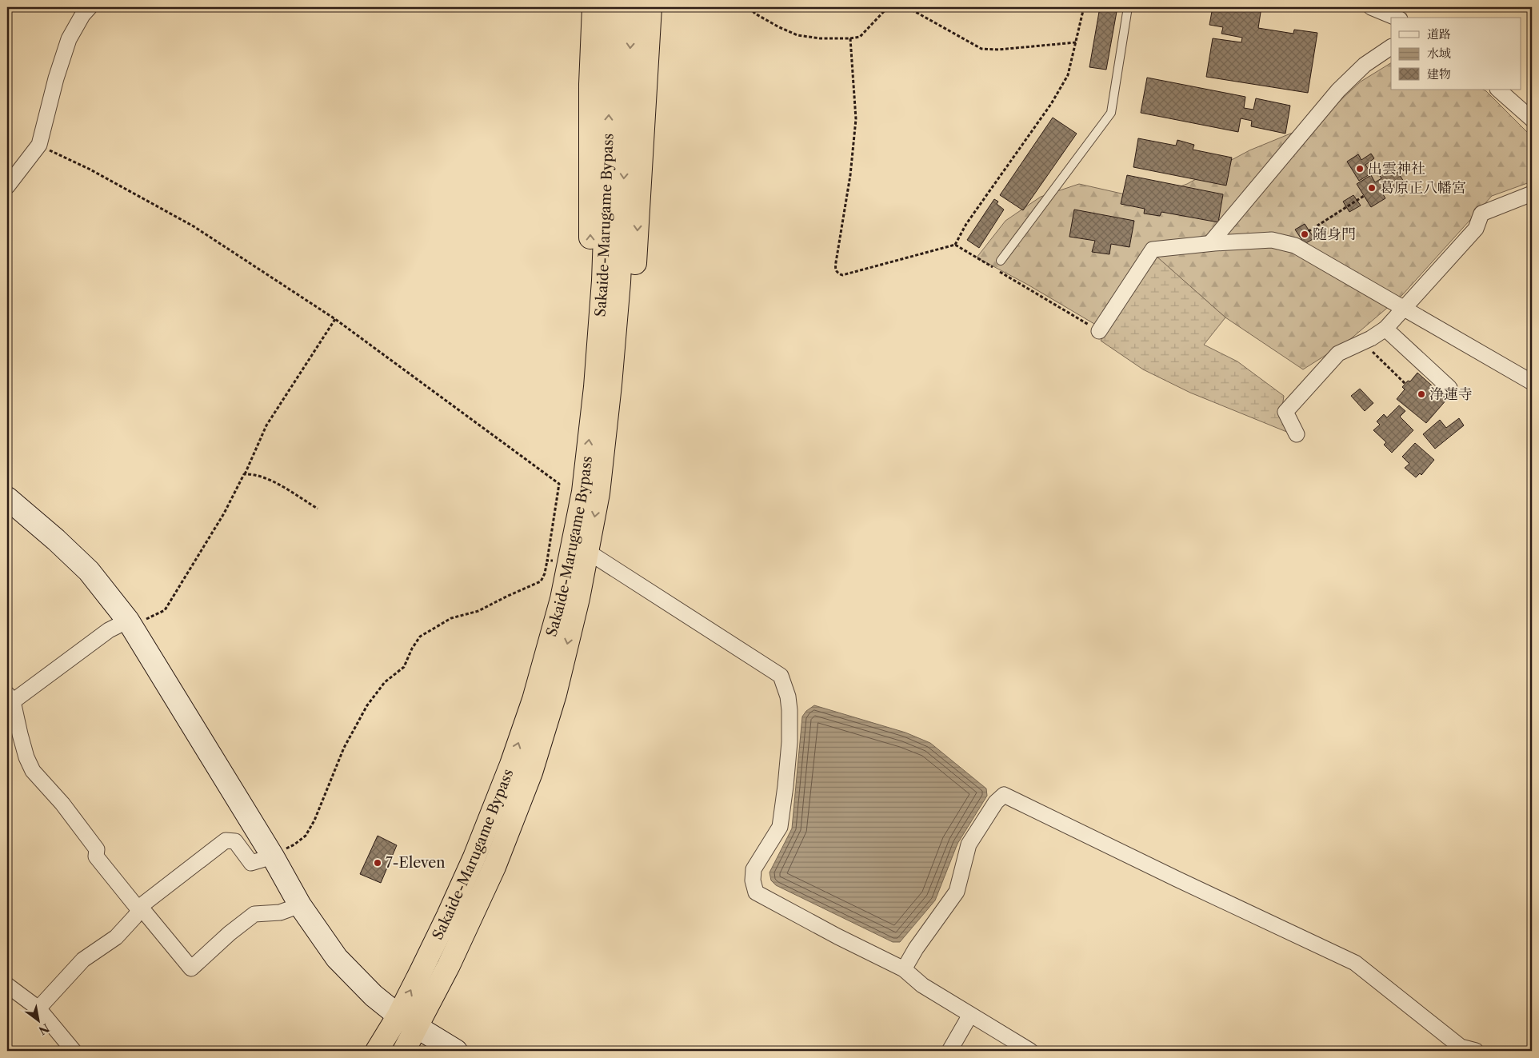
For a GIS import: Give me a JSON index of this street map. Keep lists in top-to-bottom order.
{
  "streets": {
    "highway": ["Sakaide-Marugame Bypass"]
  },
  "places": [
    "出雲神社",
    "葛原正八幡宮",
    "随身門",
    "浄蓮寺",
    "7-Eleven"
  ],
  "legend": ["道路", "水域", "建物"],
  "north": "bottom right"
}
